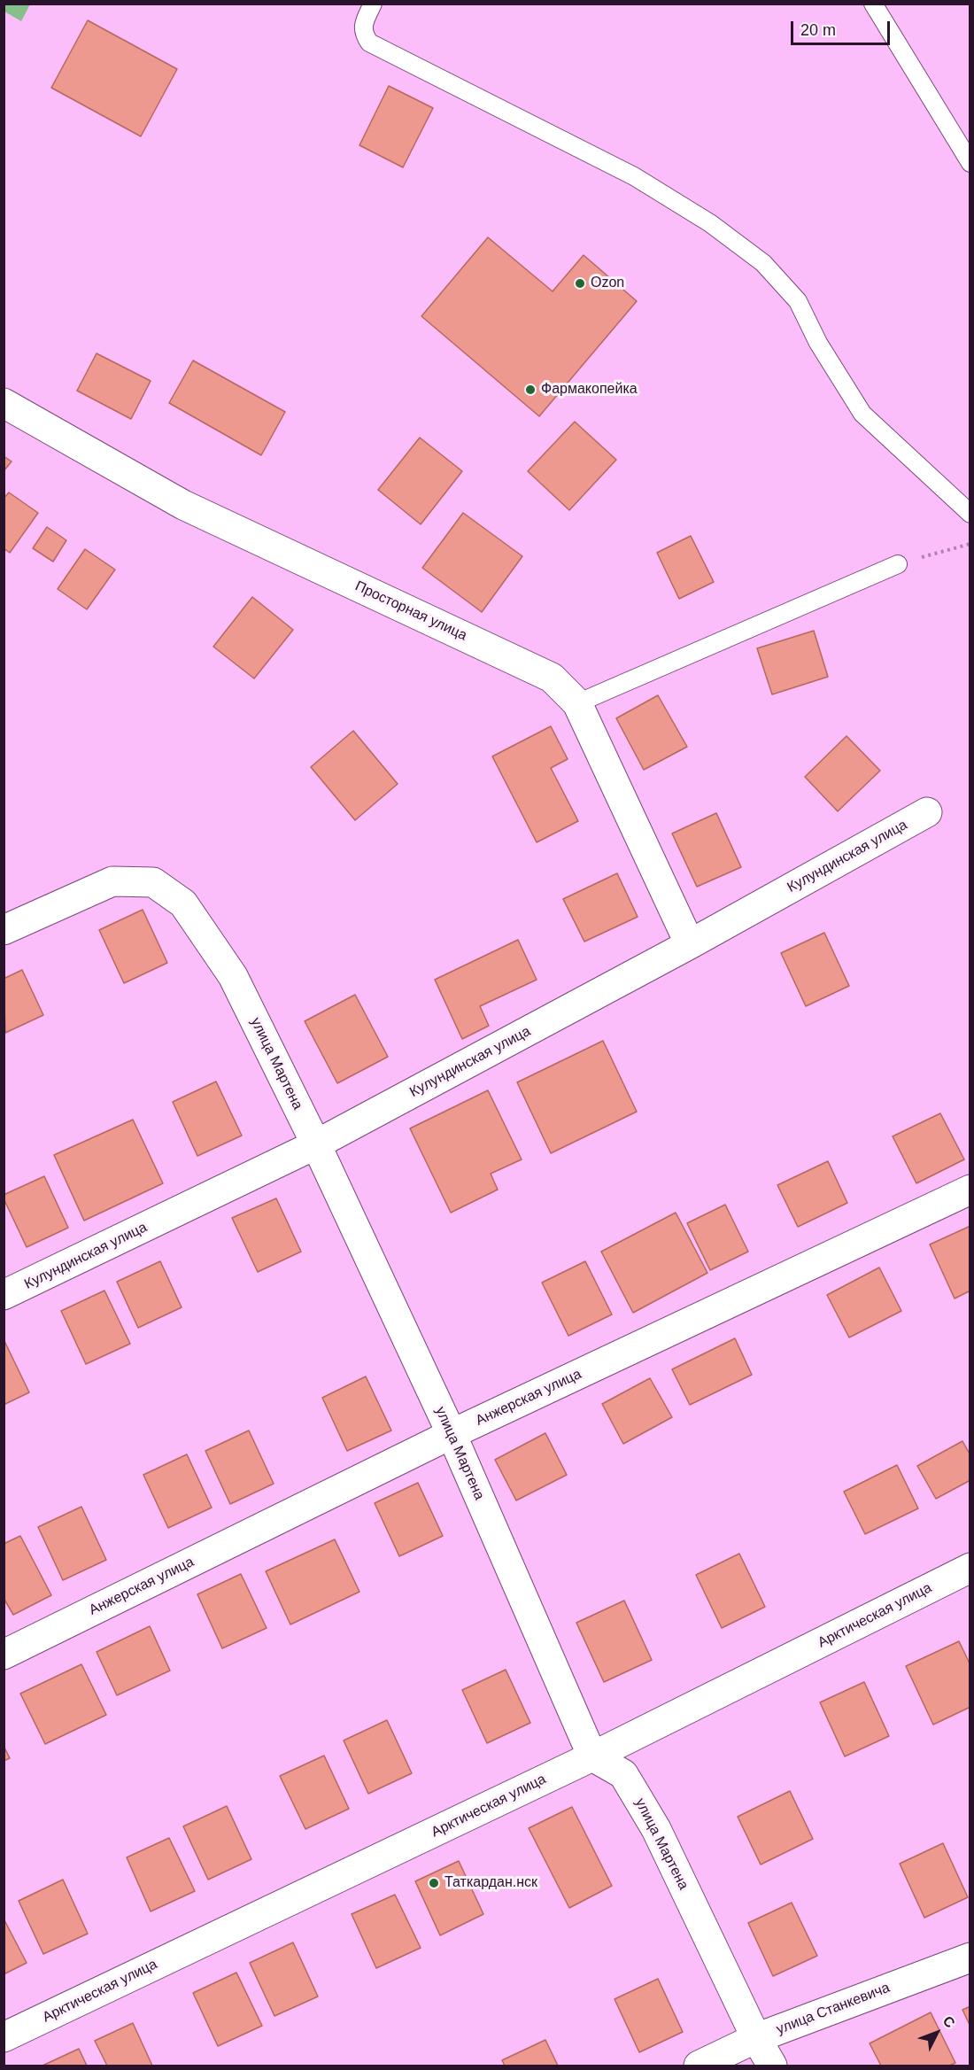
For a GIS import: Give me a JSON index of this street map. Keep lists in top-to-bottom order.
{
  "streets": {
    "street": [
      "Просторная улица",
      "Кулундинская улица",
      "улица Мартена",
      "Анжерская улица",
      "Арктическая улица",
      "улица Станкевича"
    ]
  },
  "crossings": [
    ["Просторная улица", "Кулундинская улица"],
    ["Кулундинская улица", "улица Мартена"],
    ["улица Мартена", "Анжерская улица"],
    ["улица Мартена", "Арктическая улица"],
    ["улица Мартена", "улица Станкевича"]
  ],
  "places": ["Ozon", "Фармакопейка", "Таткардан.нск"],
  "scale_bar": "20 m",
  "north": "top right"
}
